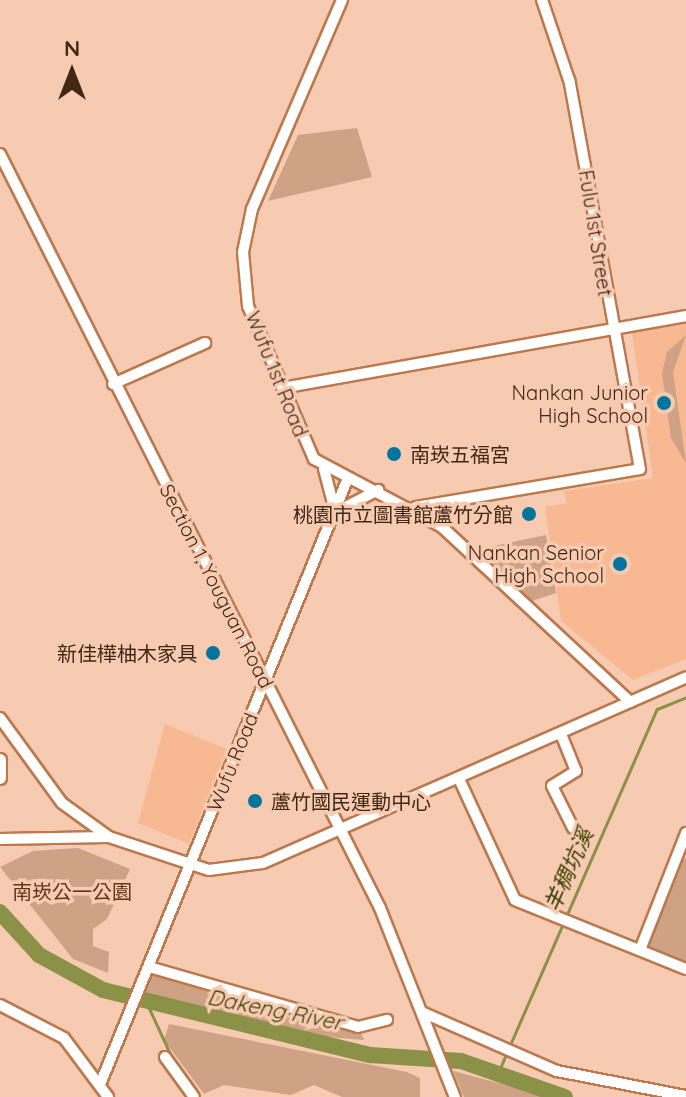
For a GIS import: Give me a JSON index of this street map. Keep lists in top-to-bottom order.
{
  "streets": {
    "street": [
      "Fulu 1st Street",
      "Wufu 1st Road",
      "Section 1, Youguan Road",
      "Wufu Road"
    ]
  },
  "crossings": [
    ["Section 1, Youguan Road", "Wufu Road"]
  ],
  "water": ["羊稠坑溪", "Dakeng River"],
  "parks": ["南崁公一公園"],
  "places": [
    "Nankan Junior High School",
    "南崁五福宮",
    "桃園市立圖書館蘆竹分館",
    "Nankan Senior High School",
    "新佳樺柚木家具",
    "蘆竹國民運動中心"
  ],
  "north": "top"
}
